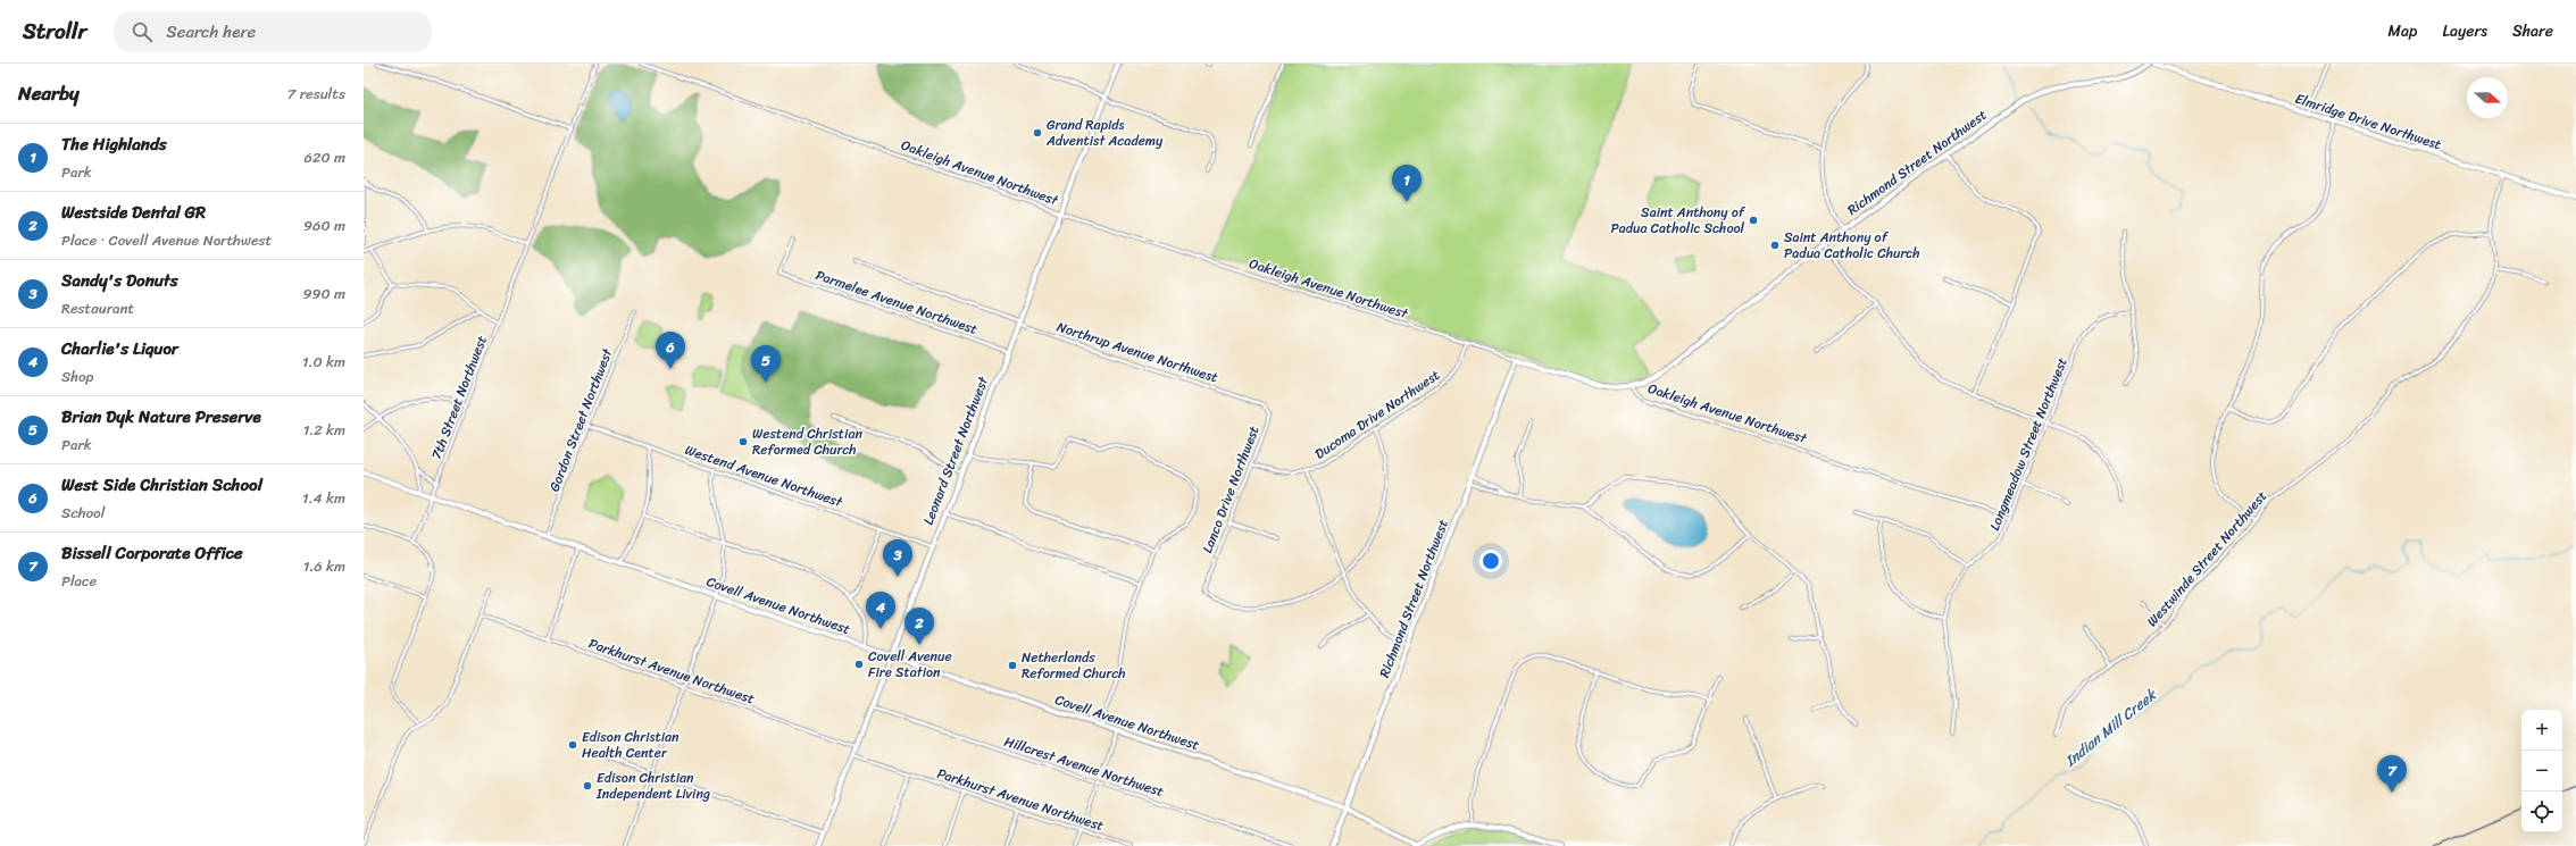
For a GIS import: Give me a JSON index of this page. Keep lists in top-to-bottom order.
{
  "streets": {
    "street": [
      "Elmridge Drive Northwest",
      "Richmond Street Northwest",
      "Oakleigh Avenue Northwest",
      "Parmelee Avenue Northwest",
      "Northrup Avenue Northwest",
      "7th Street Northwest",
      "Ducoma Drive Northwest",
      "Gordon Street Northwest",
      "Longmeadow Street Northwest",
      "Leonard Street Northwest",
      "Westend Avenue Northwest",
      "Lanco Drive Northwest",
      "Westwinde Street Northwest",
      "Covell Avenue Northwest",
      "Parkhurst Avenue Northwest",
      "Hillcrest Avenue Northwest"
    ]
  },
  "crossings": [
    ["Elmridge Drive Northwest", "Westwinde Street Northwest"],
    ["Richmond Street Northwest", "Oakleigh Avenue Northwest"],
    ["Richmond Street Northwest", "Covell Avenue Northwest"],
    ["Oakleigh Avenue Northwest", "Ducoma Drive Northwest"],
    ["Oakleigh Avenue Northwest", "Longmeadow Street Northwest"],
    ["Oakleigh Avenue Northwest", "Leonard Street Northwest"],
    ["Parmelee Avenue Northwest", "Leonard Street Northwest"],
    ["Northrup Avenue Northwest", "Leonard Street Northwest"],
    ["Northrup Avenue Northwest", "Lanco Drive Northwest"],
    ["7th Street Northwest", "Covell Avenue Northwest"],
    ["Ducoma Drive Northwest", "Lanco Drive Northwest"],
    ["Gordon Street Northwest", "Westend Avenue Northwest"],
    ["Gordon Street Northwest", "Covell Avenue Northwest"],
    ["Leonard Street Northwest", "Westend Avenue Northwest"],
    ["Leonard Street Northwest", "Covell Avenue Northwest"],
    ["Leonard Street Northwest", "Parkhurst Avenue Northwest"],
    ["Leonard Street Northwest", "Hillcrest Avenue Northwest"]
  ],
  "water": ["Indian Mill Creek"],
  "places": [
    "Grand Rapids Adventist Academy",
    "Saint Anthony of Padua Catholic School",
    "Saint Anthony of Padua Catholic Church",
    "Westend Christian Reformed Church",
    "Covell Avenue Fire Station",
    "Netherlands Reformed Church",
    "Edison Christian Health Center",
    "Edison Christian Independent Living"
  ],
  "north": "right",
  "page": {
    "header": "Strollr",
    "search": "Search here",
    "nav": ["Map", "Layers", "Share"],
    "heading": ["Nearby", "7 results"],
    "list": [
      {
        "mark": "1",
        "name": "The Highlands",
        "note": "Park",
        "value": "620 m"
      },
      {
        "mark": "2",
        "name": "Westside Dental GR",
        "note": "Place · Covell Avenue Northwest",
        "value": "960 m"
      },
      {
        "mark": "3",
        "name": "Sandy's Donuts",
        "note": "Restaurant",
        "value": "990 m"
      },
      {
        "mark": "4",
        "name": "Charlie's Liquor",
        "note": "Shop",
        "value": "1.0 km"
      },
      {
        "mark": "5",
        "name": "Brian Dyk Nature Preserve",
        "note": "Park",
        "value": "1.2 km"
      },
      {
        "mark": "6",
        "name": "West Side Christian School",
        "note": "School",
        "value": "1.4 km"
      },
      {
        "mark": "7",
        "name": "Bissell Corporate Office",
        "note": "Place",
        "value": "1.6 km"
      }
    ],
    "pins": [
      "1",
      "6",
      "5",
      "3",
      "4",
      "2",
      "7"
    ],
    "map_buttons": ["+", "−"]
  }
}
